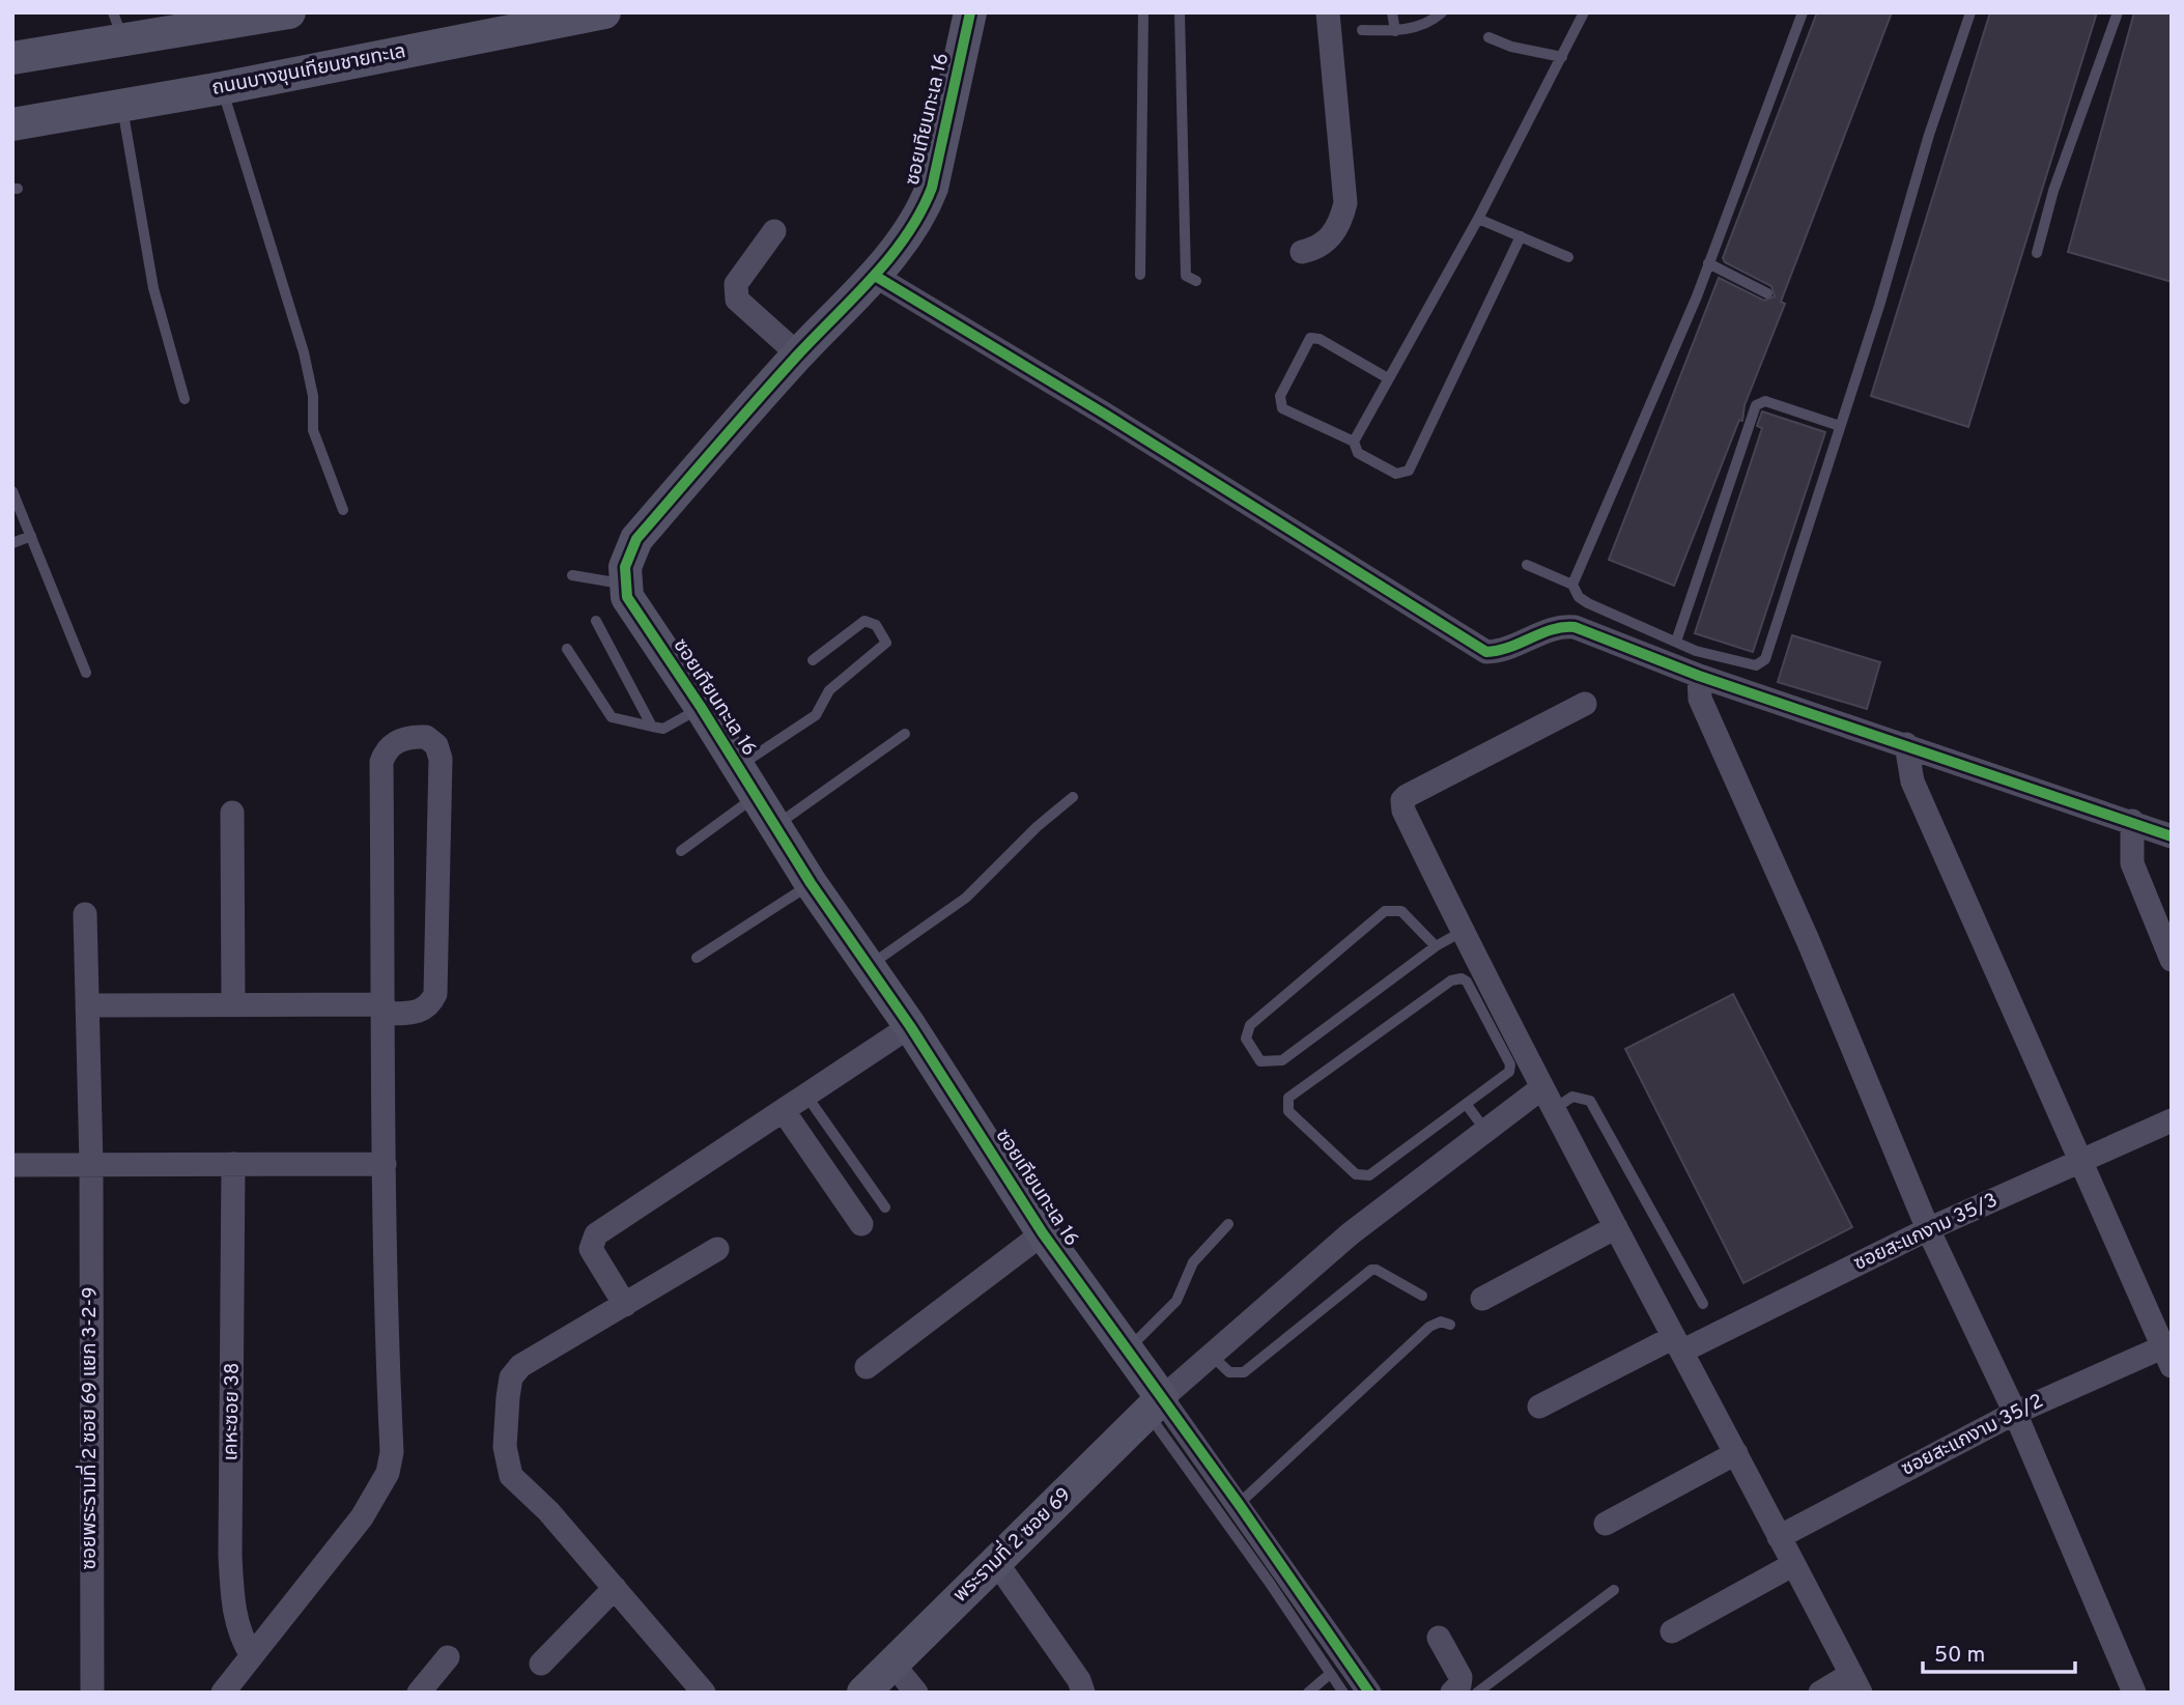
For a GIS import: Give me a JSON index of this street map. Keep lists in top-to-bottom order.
{
  "streets": {
    "street": [
      "ถนนบางขุนเทียนชายทะเล",
      "ซอยเทียนทะเล 16",
      "ซอยสะแกงาม 35/3",
      "เคหะซอย 38",
      "ซอยพระรามที่ 2 ซอย 69 แยก 3-2-9",
      "ซอยสะแกงาม 35/2",
      "พระรามที่ 2 ซอย 69"
    ]
  },
  "crossings": [
    ["ซอยเทียนทะเล 16", "พระรามที่ 2 ซอย 69"]
  ],
  "scale_bar": "50 m"
}
